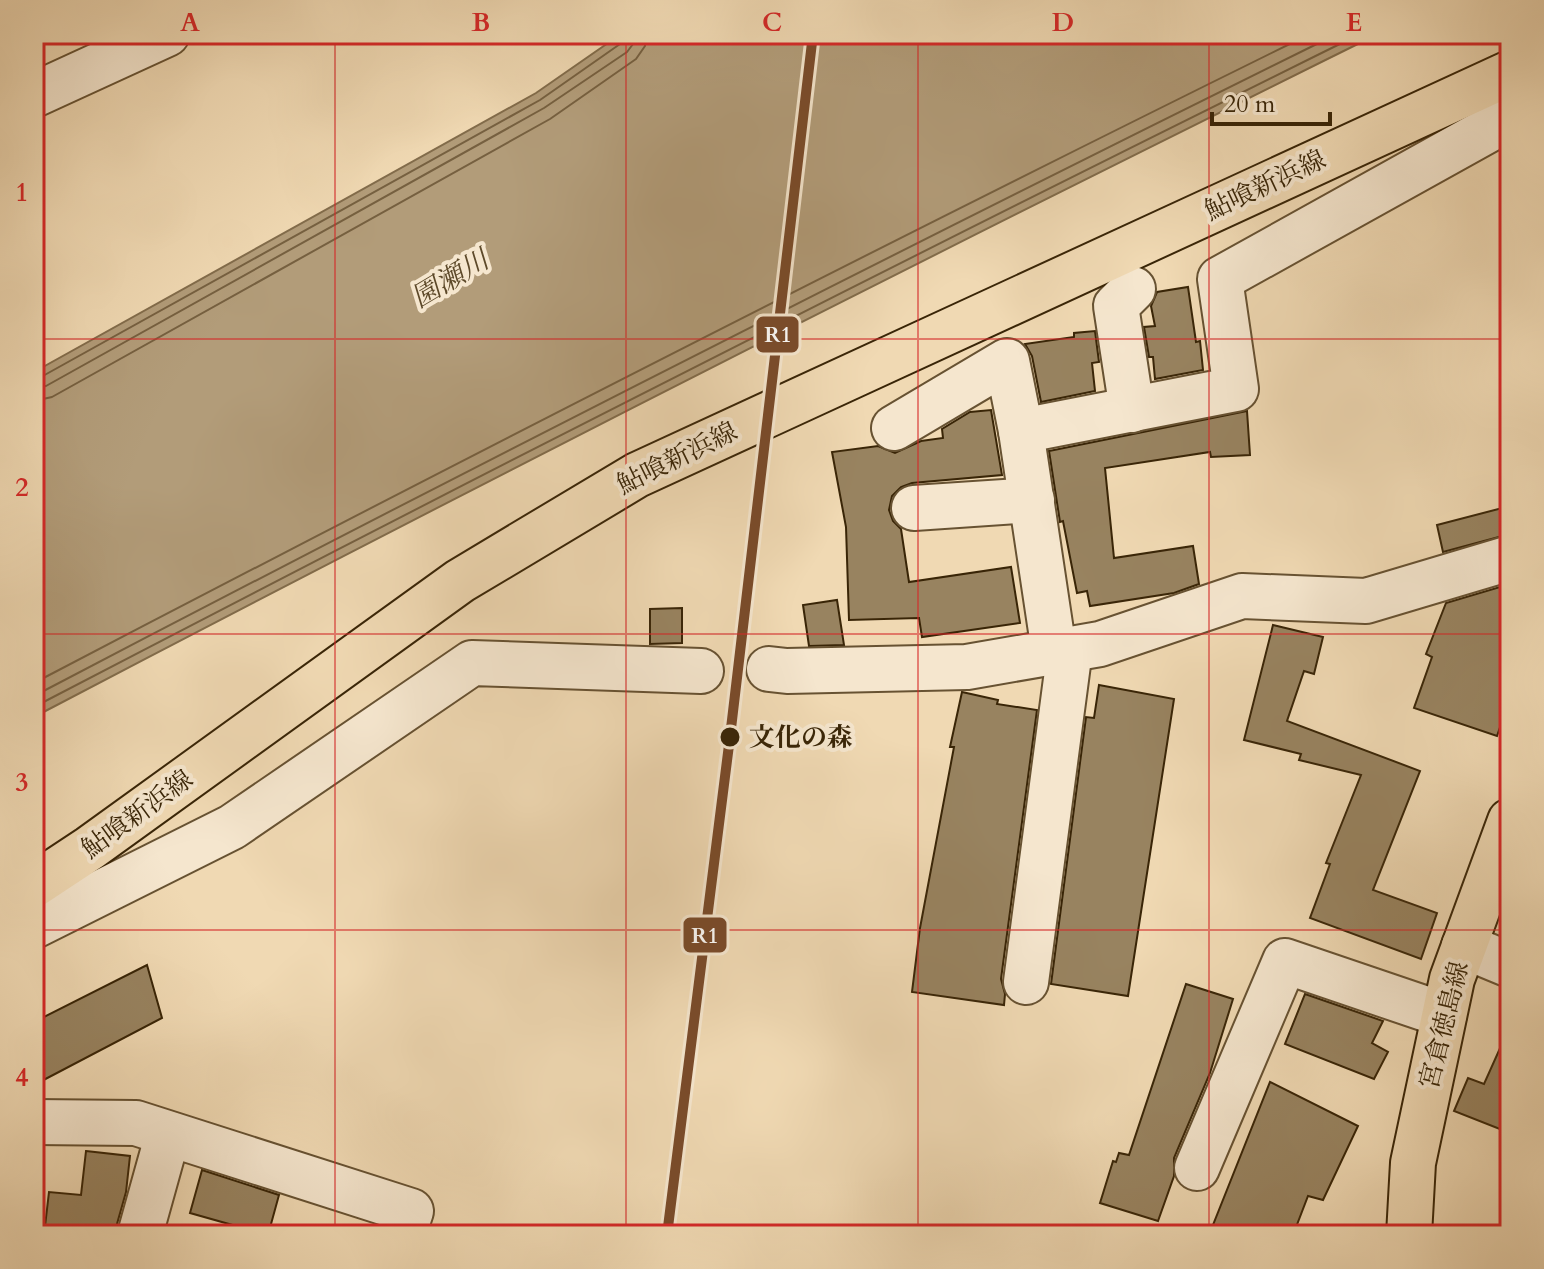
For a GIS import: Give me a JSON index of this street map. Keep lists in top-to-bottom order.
{
  "streets": {
    "main road": ["鮎喰新浜線", "宮倉徳島線"]
  },
  "water": ["園瀬川"],
  "places": ["文化の森"],
  "lines": ["transit line R1"],
  "scale_bar": "20 m",
  "grid": {
    "columns": [
      "A",
      "B",
      "C",
      "D",
      "E"
    ],
    "rows": [
      "1",
      "2",
      "3",
      "4"
    ]
  }
}
